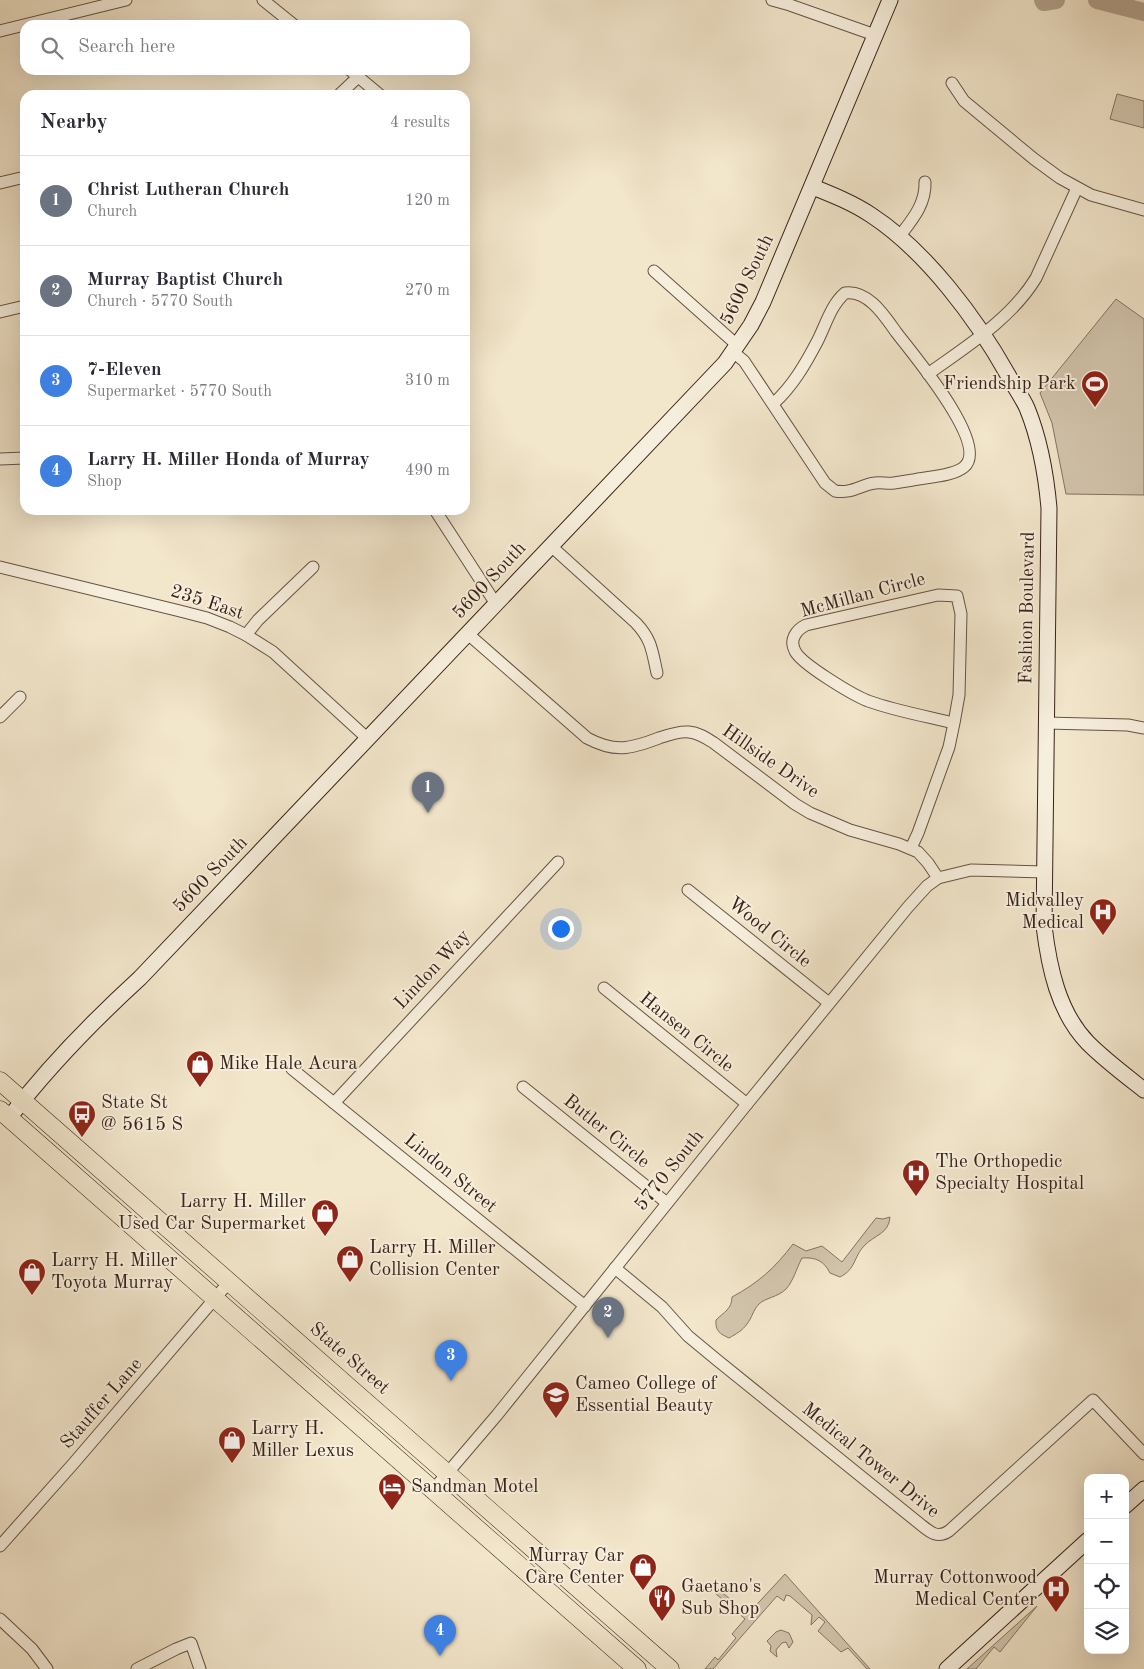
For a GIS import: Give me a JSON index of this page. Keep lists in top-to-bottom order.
{
  "streets": {
    "main road": ["State Street"],
    "street": [
      "5600 South",
      "McMillan Circle",
      "235 East",
      "Fashion Boulevard",
      "Hillside Drive",
      "Wood Circle",
      "Lindon Way",
      "Hansen Circle",
      "Butler Circle",
      "5770 South",
      "Lindon Street",
      "Stauffer Lane",
      "Medical Tower Drive"
    ]
  },
  "crossings": [
    ["5600 South", "235 East"],
    ["5600 South", "Fashion Boulevard"],
    ["5600 South", "Hillside Drive"],
    ["5600 South", "State Street"],
    ["Hillside Drive", "5770 South"],
    ["Wood Circle", "5770 South"],
    ["Lindon Way", "Lindon Street"],
    ["Hansen Circle", "5770 South"],
    ["Butler Circle", "5770 South"],
    ["5770 South", "Lindon Street"],
    ["5770 South", "State Street"],
    ["5770 South", "Medical Tower Drive"],
    ["State Street", "Stauffer Lane"]
  ],
  "places": {
    "sports": ["Friendship Park"],
    "hospital": ["Midvalley Medical", "The Orthopedic Specialty Hospital", "Murray Cottonwood Medical Center"],
    "shop": [
      "Mike Hale Acura",
      "Larry H. Miller Used Car Supermarket",
      "Larry H. Miller Collision Center",
      "Larry H. Miller Toyota Murray",
      "Larry H. Miller Lexus",
      "Murray Car Care Center"
    ],
    "bus stop": ["State St @ 5615 S"],
    "school or university": ["Cameo College of Essential Beauty"],
    "hotel": ["Sandman Motel"],
    "restaurant": ["Gaetano's Sub Shop"]
  },
  "page": {
    "search": "Search here",
    "heading": ["Nearby", "4 results"],
    "list": [
      {
        "mark": "1",
        "name": "Christ Lutheran Church",
        "note": "Church",
        "value": "120 m"
      },
      {
        "mark": "2",
        "name": "Murray Baptist Church",
        "note": "Church · 5770 South",
        "value": "270 m"
      },
      {
        "mark": "3",
        "name": "7-Eleven",
        "note": "Supermarket · 5770 South",
        "value": "310 m"
      },
      {
        "mark": "4",
        "name": "Larry H. Miller Honda of Murray",
        "note": "Shop",
        "value": "490 m"
      }
    ],
    "pins": [
      "1",
      "2",
      "3",
      "4"
    ],
    "map_buttons": ["+", "−"]
  }
}
